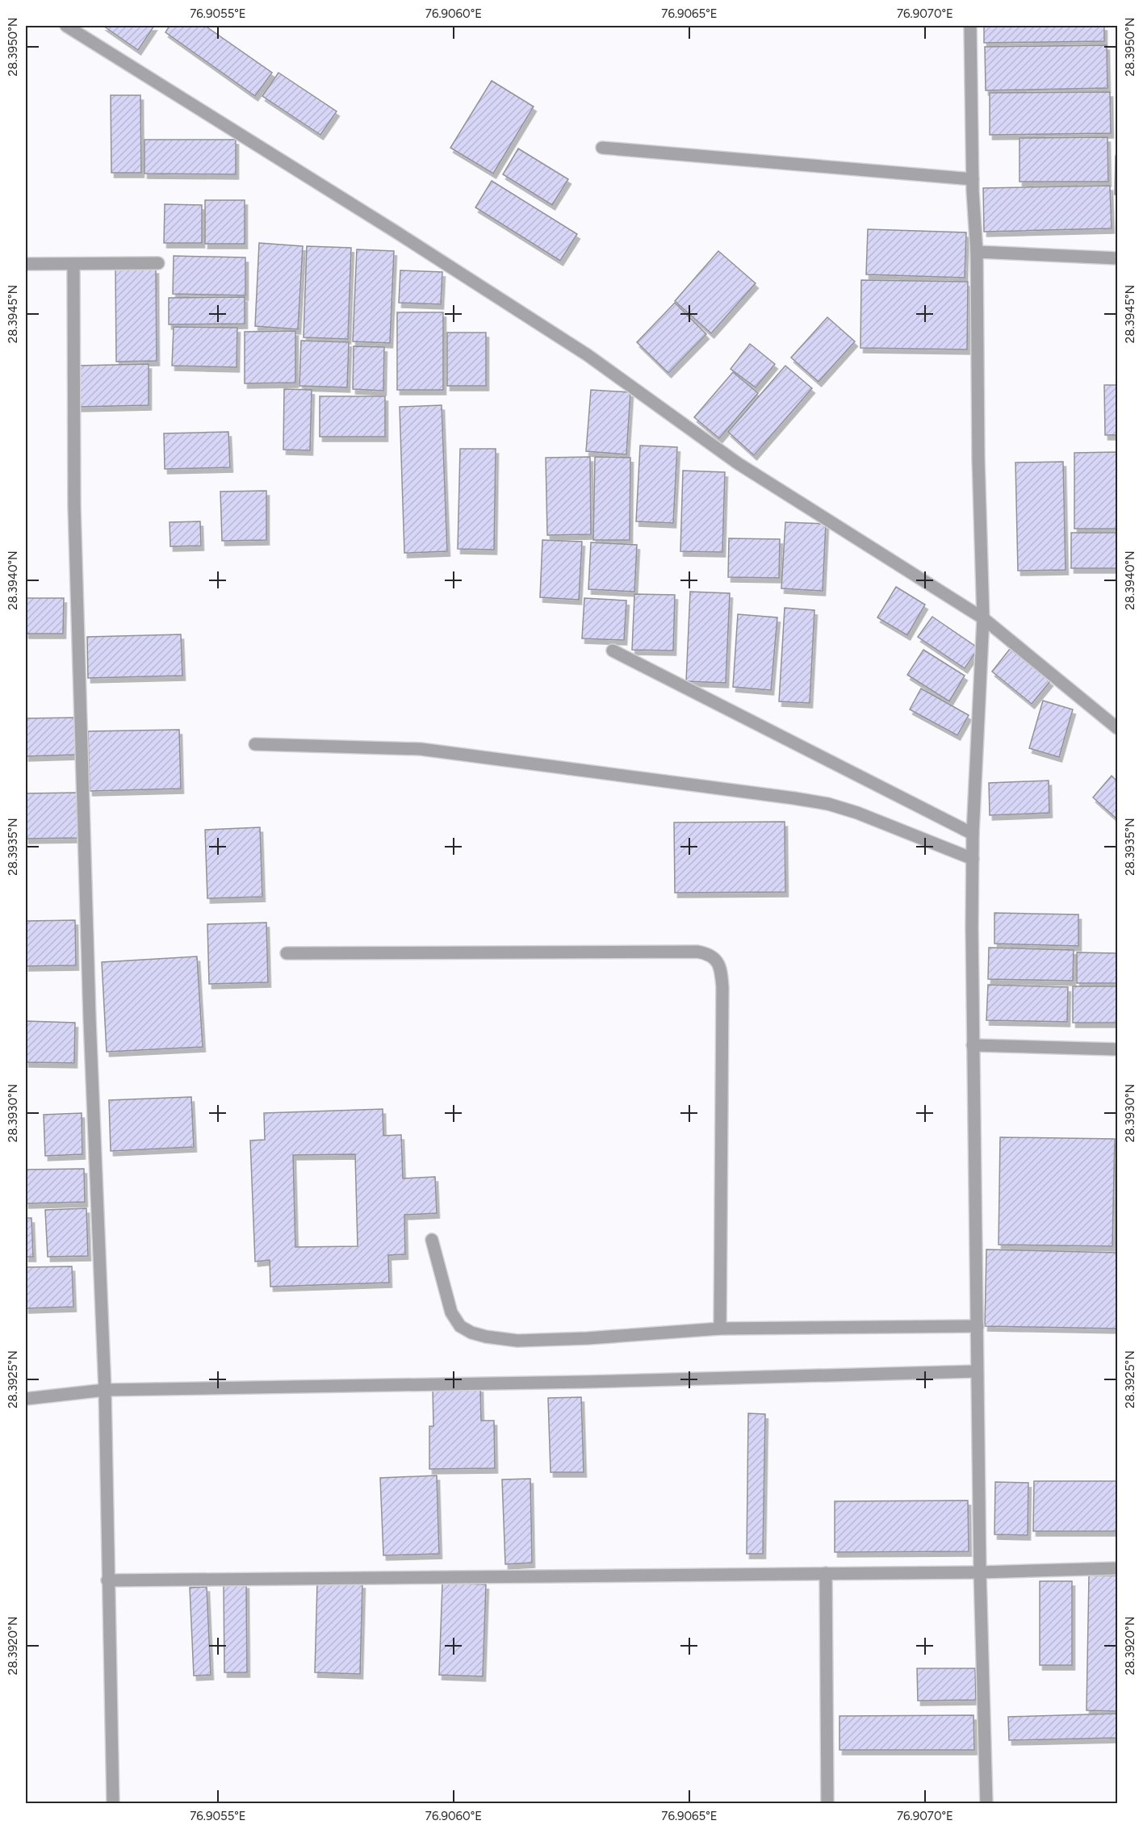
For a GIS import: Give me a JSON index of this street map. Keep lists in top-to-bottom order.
{
  "coordinates": [
    "76.9055°E",
    "76.9060°E",
    "76.9065°E",
    "76.9070°E",
    "28.3950°N",
    "28.3945°N",
    "28.3940°N",
    "28.3935°N",
    "28.3930°N",
    "28.3925°N",
    "28.3920°N"
  ]
}
